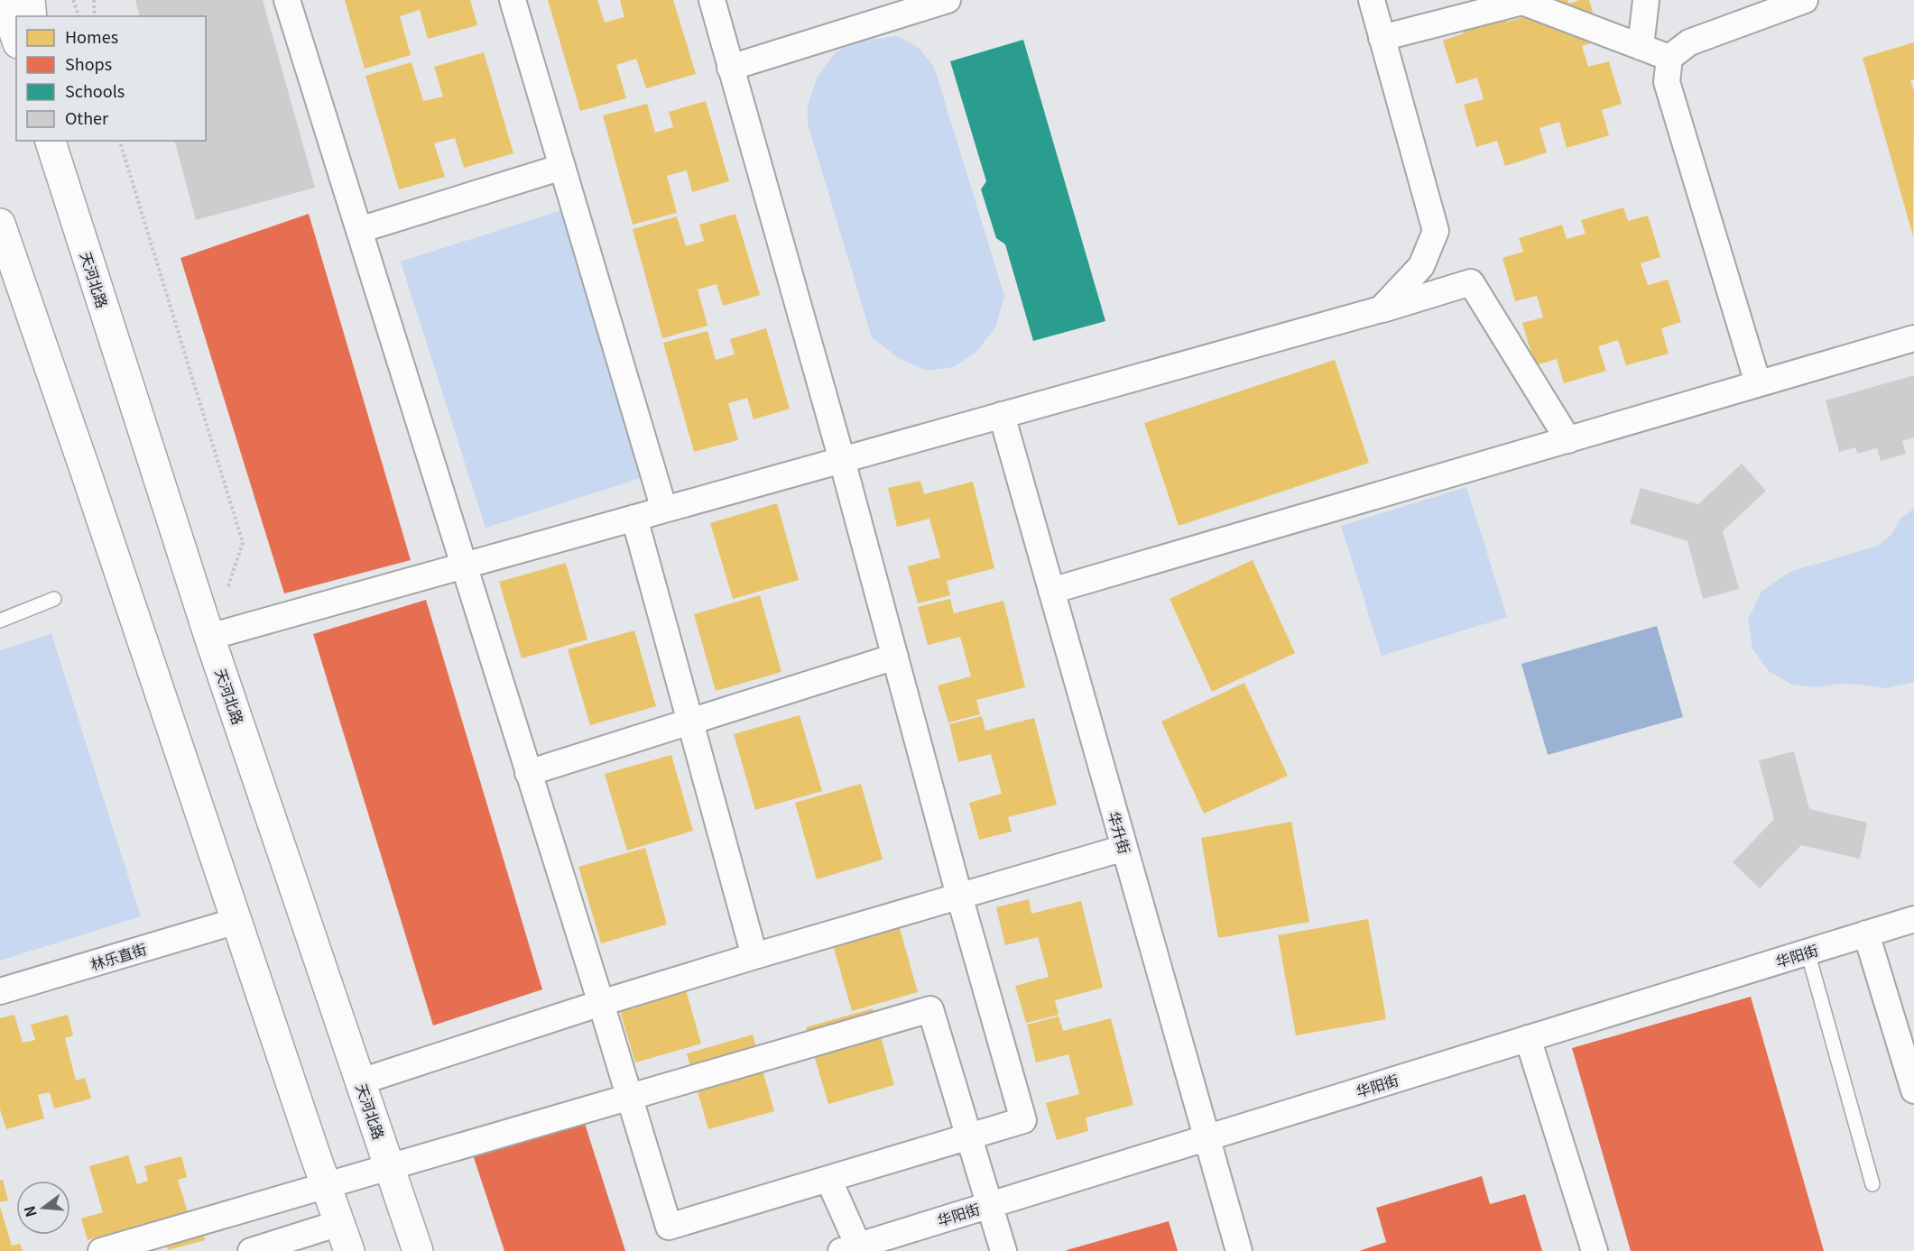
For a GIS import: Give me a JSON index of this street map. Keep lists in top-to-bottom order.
{
  "streets": {
    "main road": ["天河北路"],
    "street": ["华升街", "华阳街", "林乐直街"]
  },
  "crossings": [
    ["华升街", "华阳街"]
  ],
  "legend": [
    "Homes",
    "Shops",
    "Schools",
    "Other"
  ],
  "north": "left"
}
